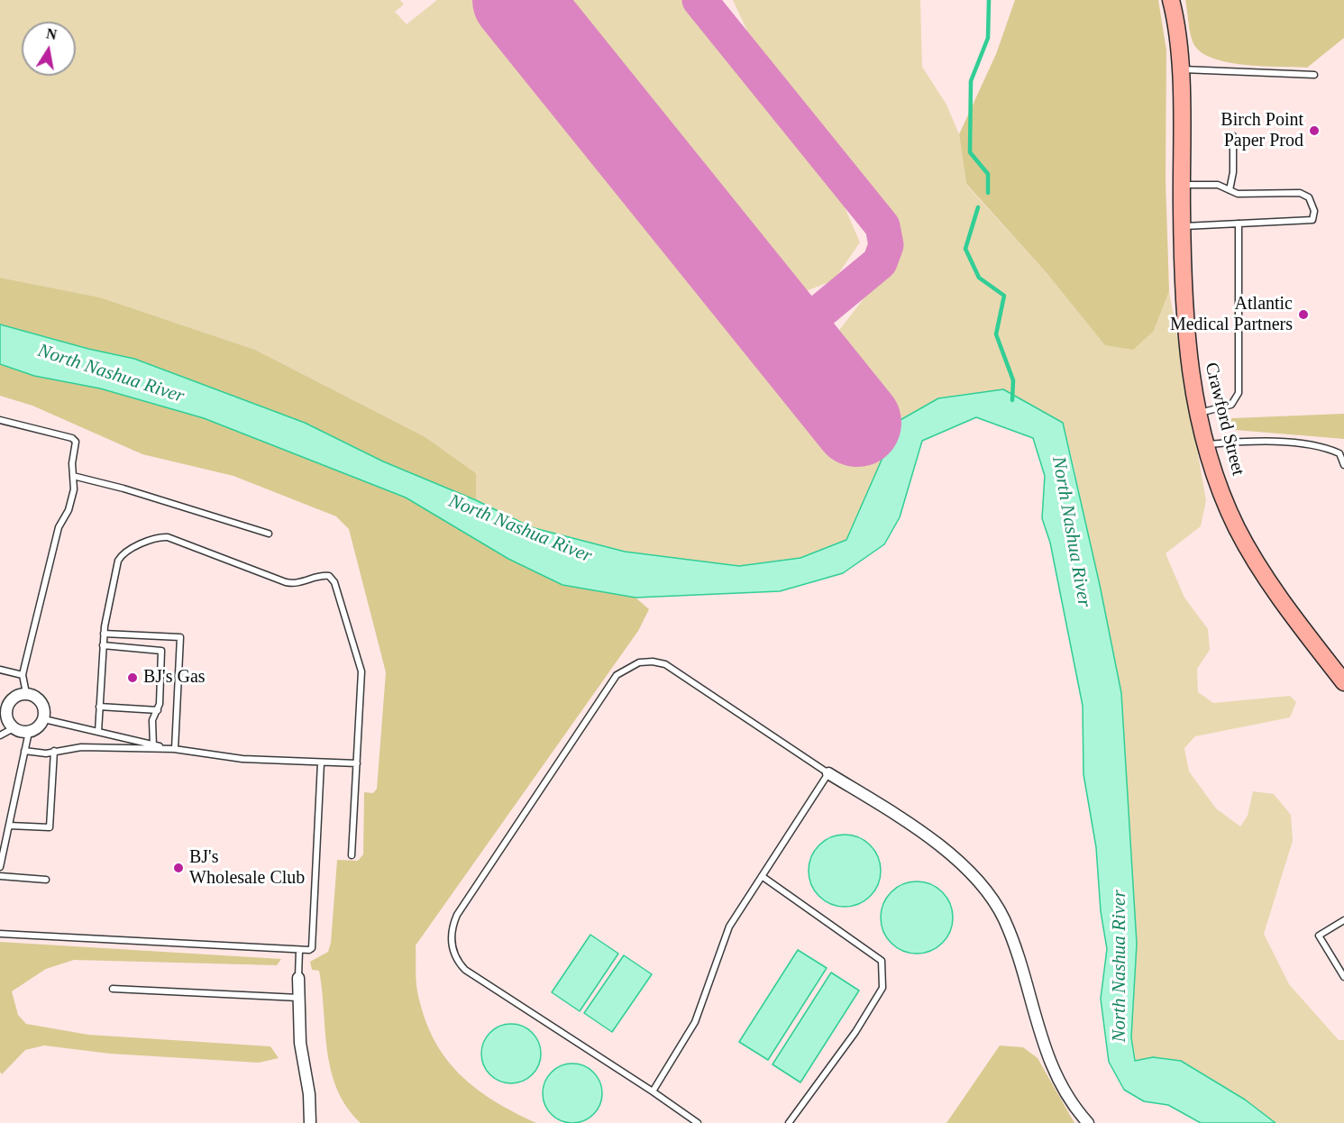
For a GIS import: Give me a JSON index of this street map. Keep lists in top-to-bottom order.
{
  "streets": {
    "main road": ["Crawford Street"]
  },
  "water": ["North Nashua River"],
  "places": [
    "Birch Point Paper Prod",
    "Atlantic Medical Partners",
    "BJ's Gas",
    "BJ's Wholesale Club"
  ],
  "north": "top"
}
